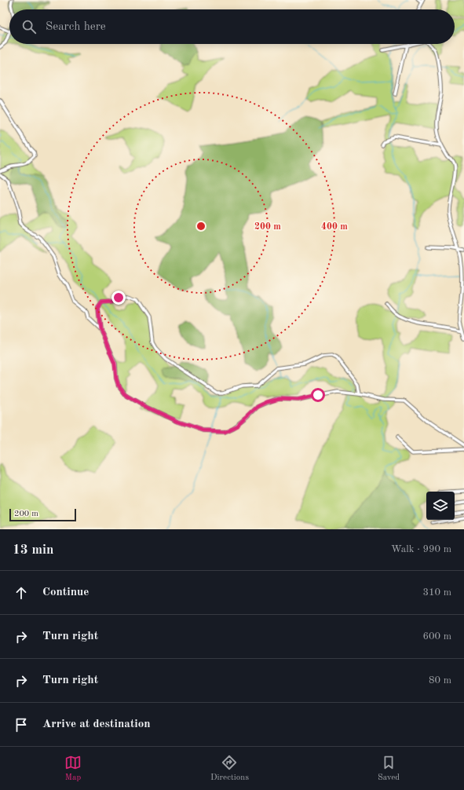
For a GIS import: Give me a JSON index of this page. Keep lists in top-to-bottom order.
{
  "scale_bar": "200 m",
  "page": {
    "search": "Search here",
    "scale": "200 m",
    "heading": ["13 min", "Walk · 990 m"],
    "list": [
      ["Continue", "310 m"],
      ["Turn right", "600 m"],
      ["Turn right", "80 m"],
      "Arrive at destination"
    ],
    "nav": ["Map", "Directions", "Saved"]
  },
  "rings": ["200 m", "400 m"]
}
